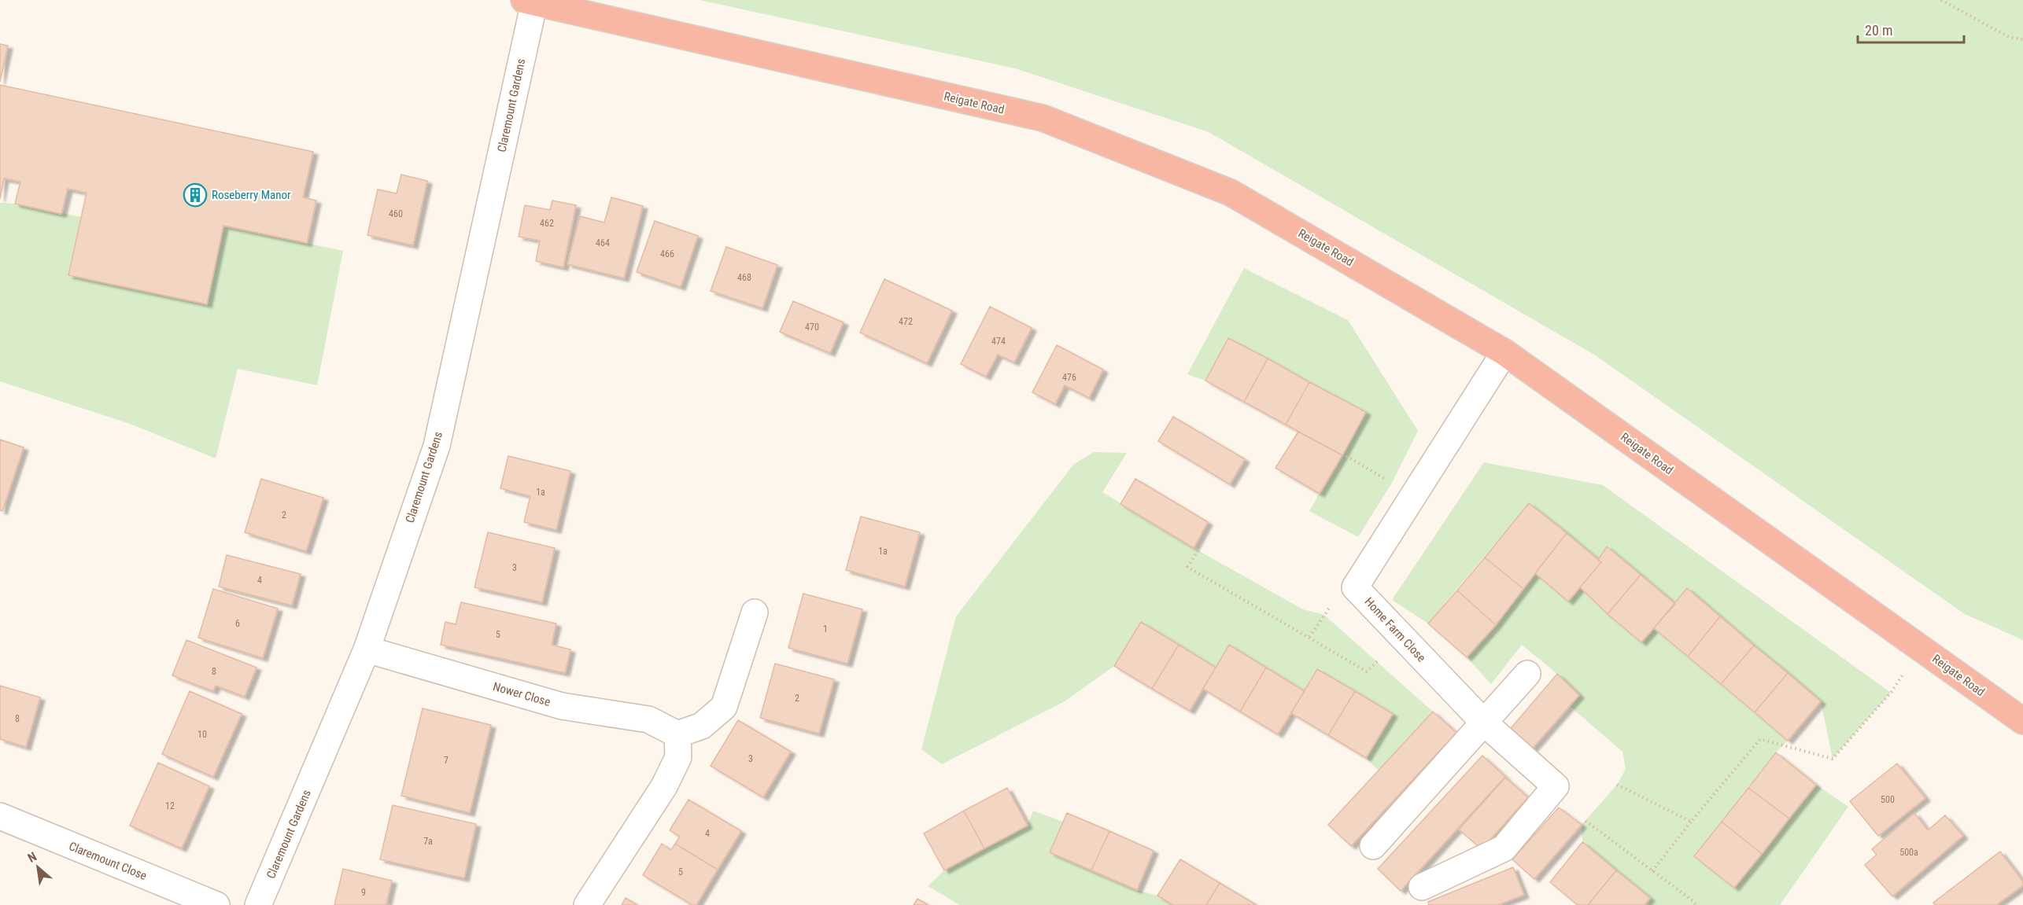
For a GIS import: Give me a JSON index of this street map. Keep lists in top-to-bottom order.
{
  "streets": {
    "highway": ["Reigate Road"],
    "street": [
      "Claremount Gardens",
      "Home Farm Close",
      "Nower Close",
      "Claremount Close"
    ]
  },
  "crossings": [
    ["Reigate Road", "Claremount Gardens"],
    ["Reigate Road", "Home Farm Close"],
    ["Claremount Gardens", "Nower Close"]
  ],
  "places": {
    "building": ["Roseberry Manor"]
  },
  "house_numbers": [
    "460",
    "462",
    "464",
    "466",
    "468",
    "472",
    "470",
    "474",
    "476",
    "1a",
    "2",
    "1a",
    "3",
    "4",
    "6",
    "1",
    "5",
    "8",
    "2",
    "8",
    "10",
    "3",
    "7",
    "500",
    "12",
    "4",
    "7a",
    "500a",
    "5",
    "9"
  ],
  "scale_bar": "20 m",
  "north": "top left"
}
